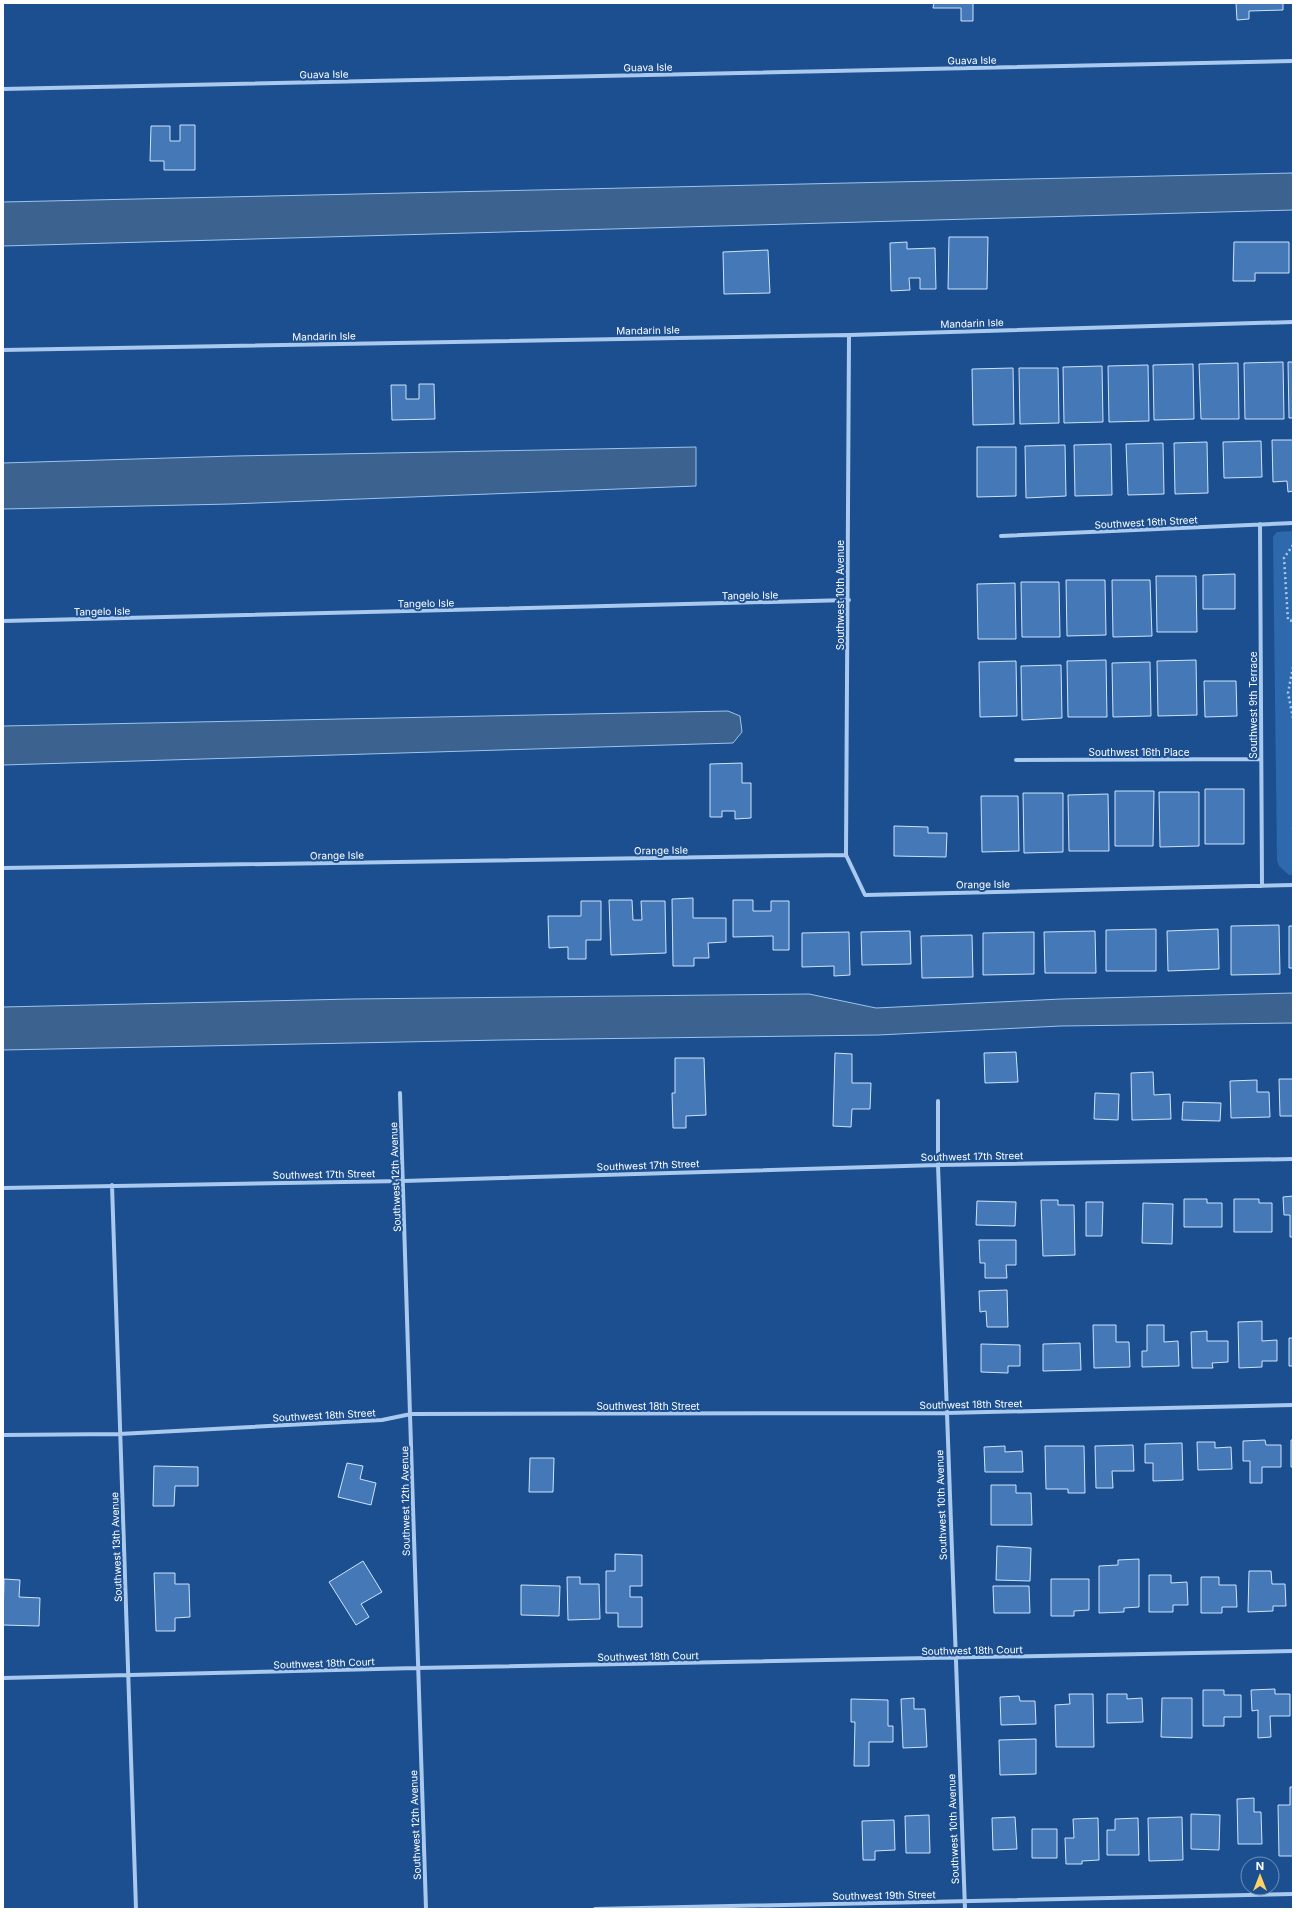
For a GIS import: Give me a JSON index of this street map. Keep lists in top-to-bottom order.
{
  "streets": {
    "street": [
      "Guava Isle",
      "Mandarin Isle",
      "Southwest 16th Street",
      "Tangelo Isle",
      "Southwest 10th Avenue",
      "Southwest 9th Terrace",
      "Southwest 16th Place",
      "Orange Isle",
      "Southwest 17th Street",
      "Southwest 12th Avenue",
      "Southwest 18th Street",
      "Southwest 13th Avenue",
      "Southwest 18th Court",
      "Southwest 19th Street"
    ]
  },
  "crossings": [
    ["Mandarin Isle", "Southwest 10th Avenue"],
    ["Southwest 16th Street", "Southwest 9th Terrace"],
    ["Tangelo Isle", "Southwest 10th Avenue"],
    ["Southwest 10th Avenue", "Orange Isle"],
    ["Southwest 10th Avenue", "Southwest 17th Street"],
    ["Southwest 10th Avenue", "Southwest 18th Street"],
    ["Southwest 10th Avenue", "Southwest 18th Court"],
    ["Southwest 10th Avenue", "Southwest 19th Street"],
    ["Southwest 9th Terrace", "Southwest 16th Place"],
    ["Southwest 9th Terrace", "Orange Isle"],
    ["Southwest 17th Street", "Southwest 12th Avenue"],
    ["Southwest 17th Street", "Southwest 13th Avenue"],
    ["Southwest 12th Avenue", "Southwest 18th Street"],
    ["Southwest 12th Avenue", "Southwest 18th Court"],
    ["Southwest 18th Street", "Southwest 13th Avenue"],
    ["Southwest 13th Avenue", "Southwest 18th Court"]
  ],
  "north": "top"
}
